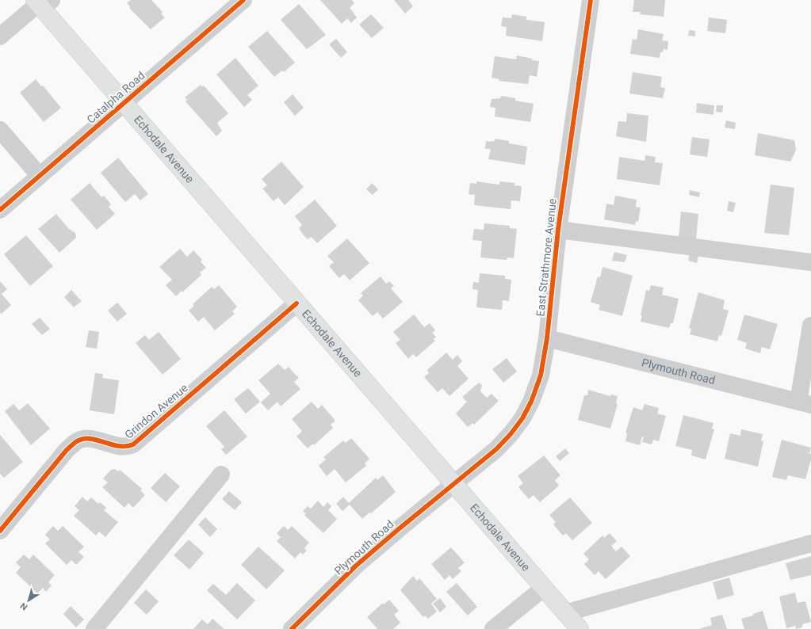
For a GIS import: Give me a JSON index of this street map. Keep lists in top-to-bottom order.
{
  "streets": {
    "main road": ["Echodale Avenue"],
    "street": [
      "Catalpha Road",
      "East Strathmore Avenue",
      "Plymouth Road",
      "Grindon Avenue"
    ]
  },
  "crossings": [
    ["Catalpha Road", "Echodale Avenue"],
    ["Echodale Avenue", "East Strathmore Avenue"],
    ["Echodale Avenue", "Plymouth Road"],
    ["Echodale Avenue", "Grindon Avenue"],
    ["East Strathmore Avenue", "Plymouth Road"]
  ],
  "north": "bottom left"
}
